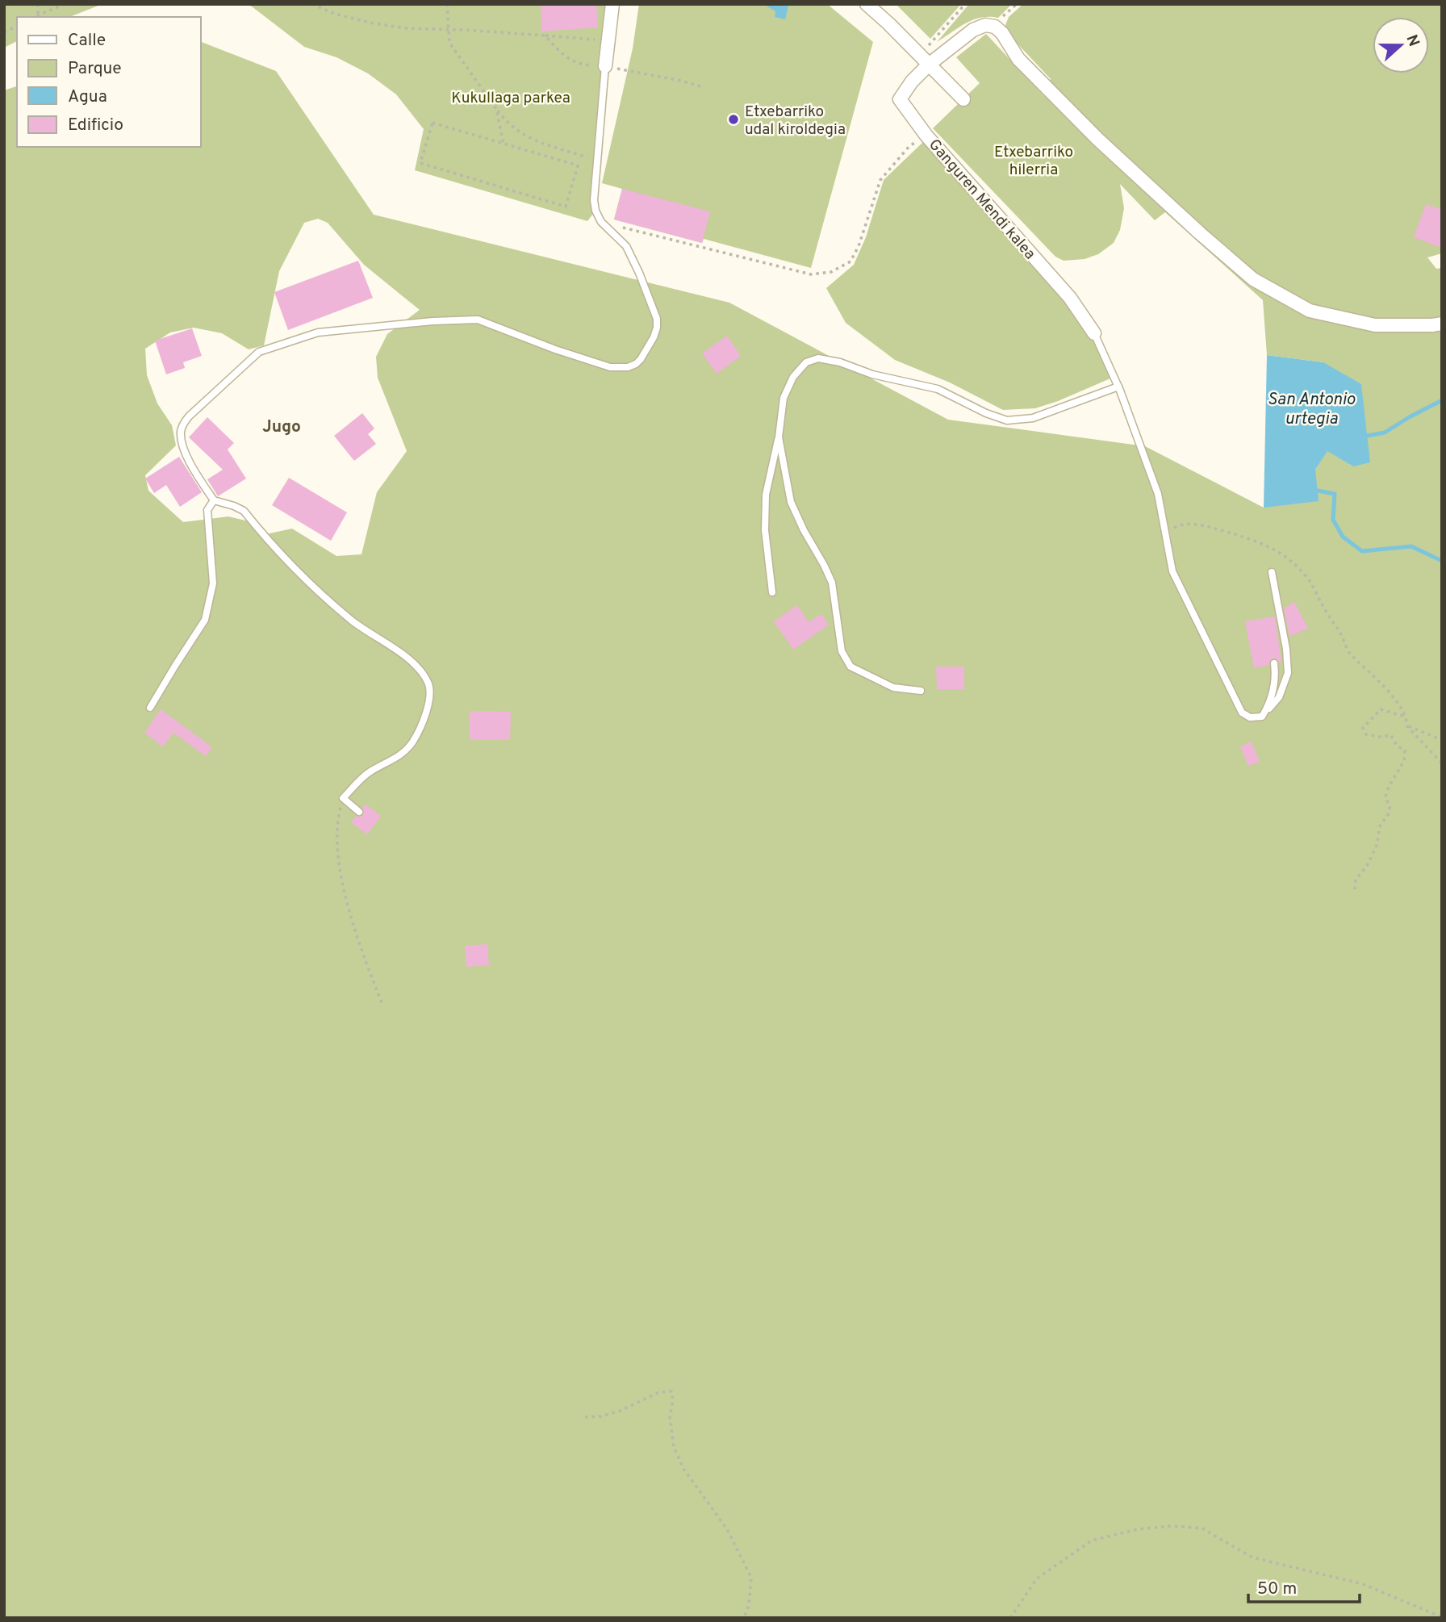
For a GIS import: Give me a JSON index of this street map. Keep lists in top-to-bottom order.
{
  "streets": {
    "street": ["Ganguren Mendi kalea"]
  },
  "districts": ["Jugo"],
  "water": ["San Antonio urtegia"],
  "parks": ["Kukullaga parkea", "Etxebarriko hilerria"],
  "places": ["Etxebarriko udal kiroldegia"],
  "legend": [
    "Calle",
    "Parque",
    "Agua",
    "Edificio"
  ],
  "scale_bar": "50 m",
  "north": "right"
}
